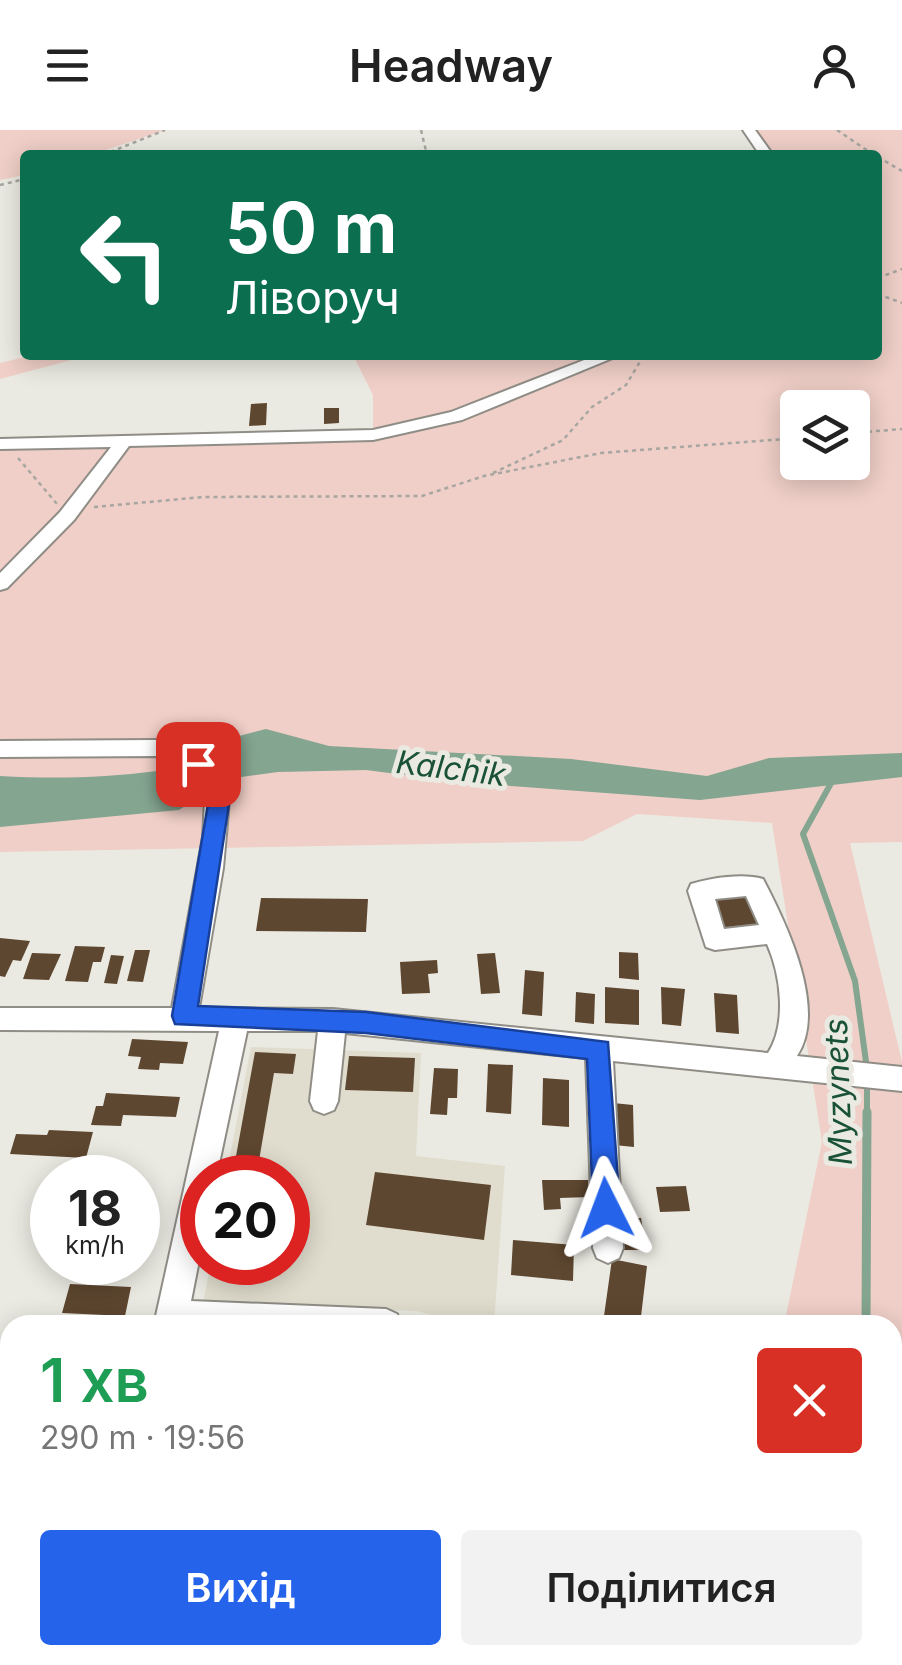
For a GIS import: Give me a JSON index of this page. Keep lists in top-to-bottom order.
{
  "water": ["Kalchik", "Myzynets"],
  "page": {
    "header": "Headway",
    "turn": ["50 m", "Ліворуч"],
    "speed": "18 km/h",
    "limit": "20",
    "heading": ["1 хв", "290 m · 19:56"],
    "buttons": ["Вихід", "Поділитися"]
  }
}
